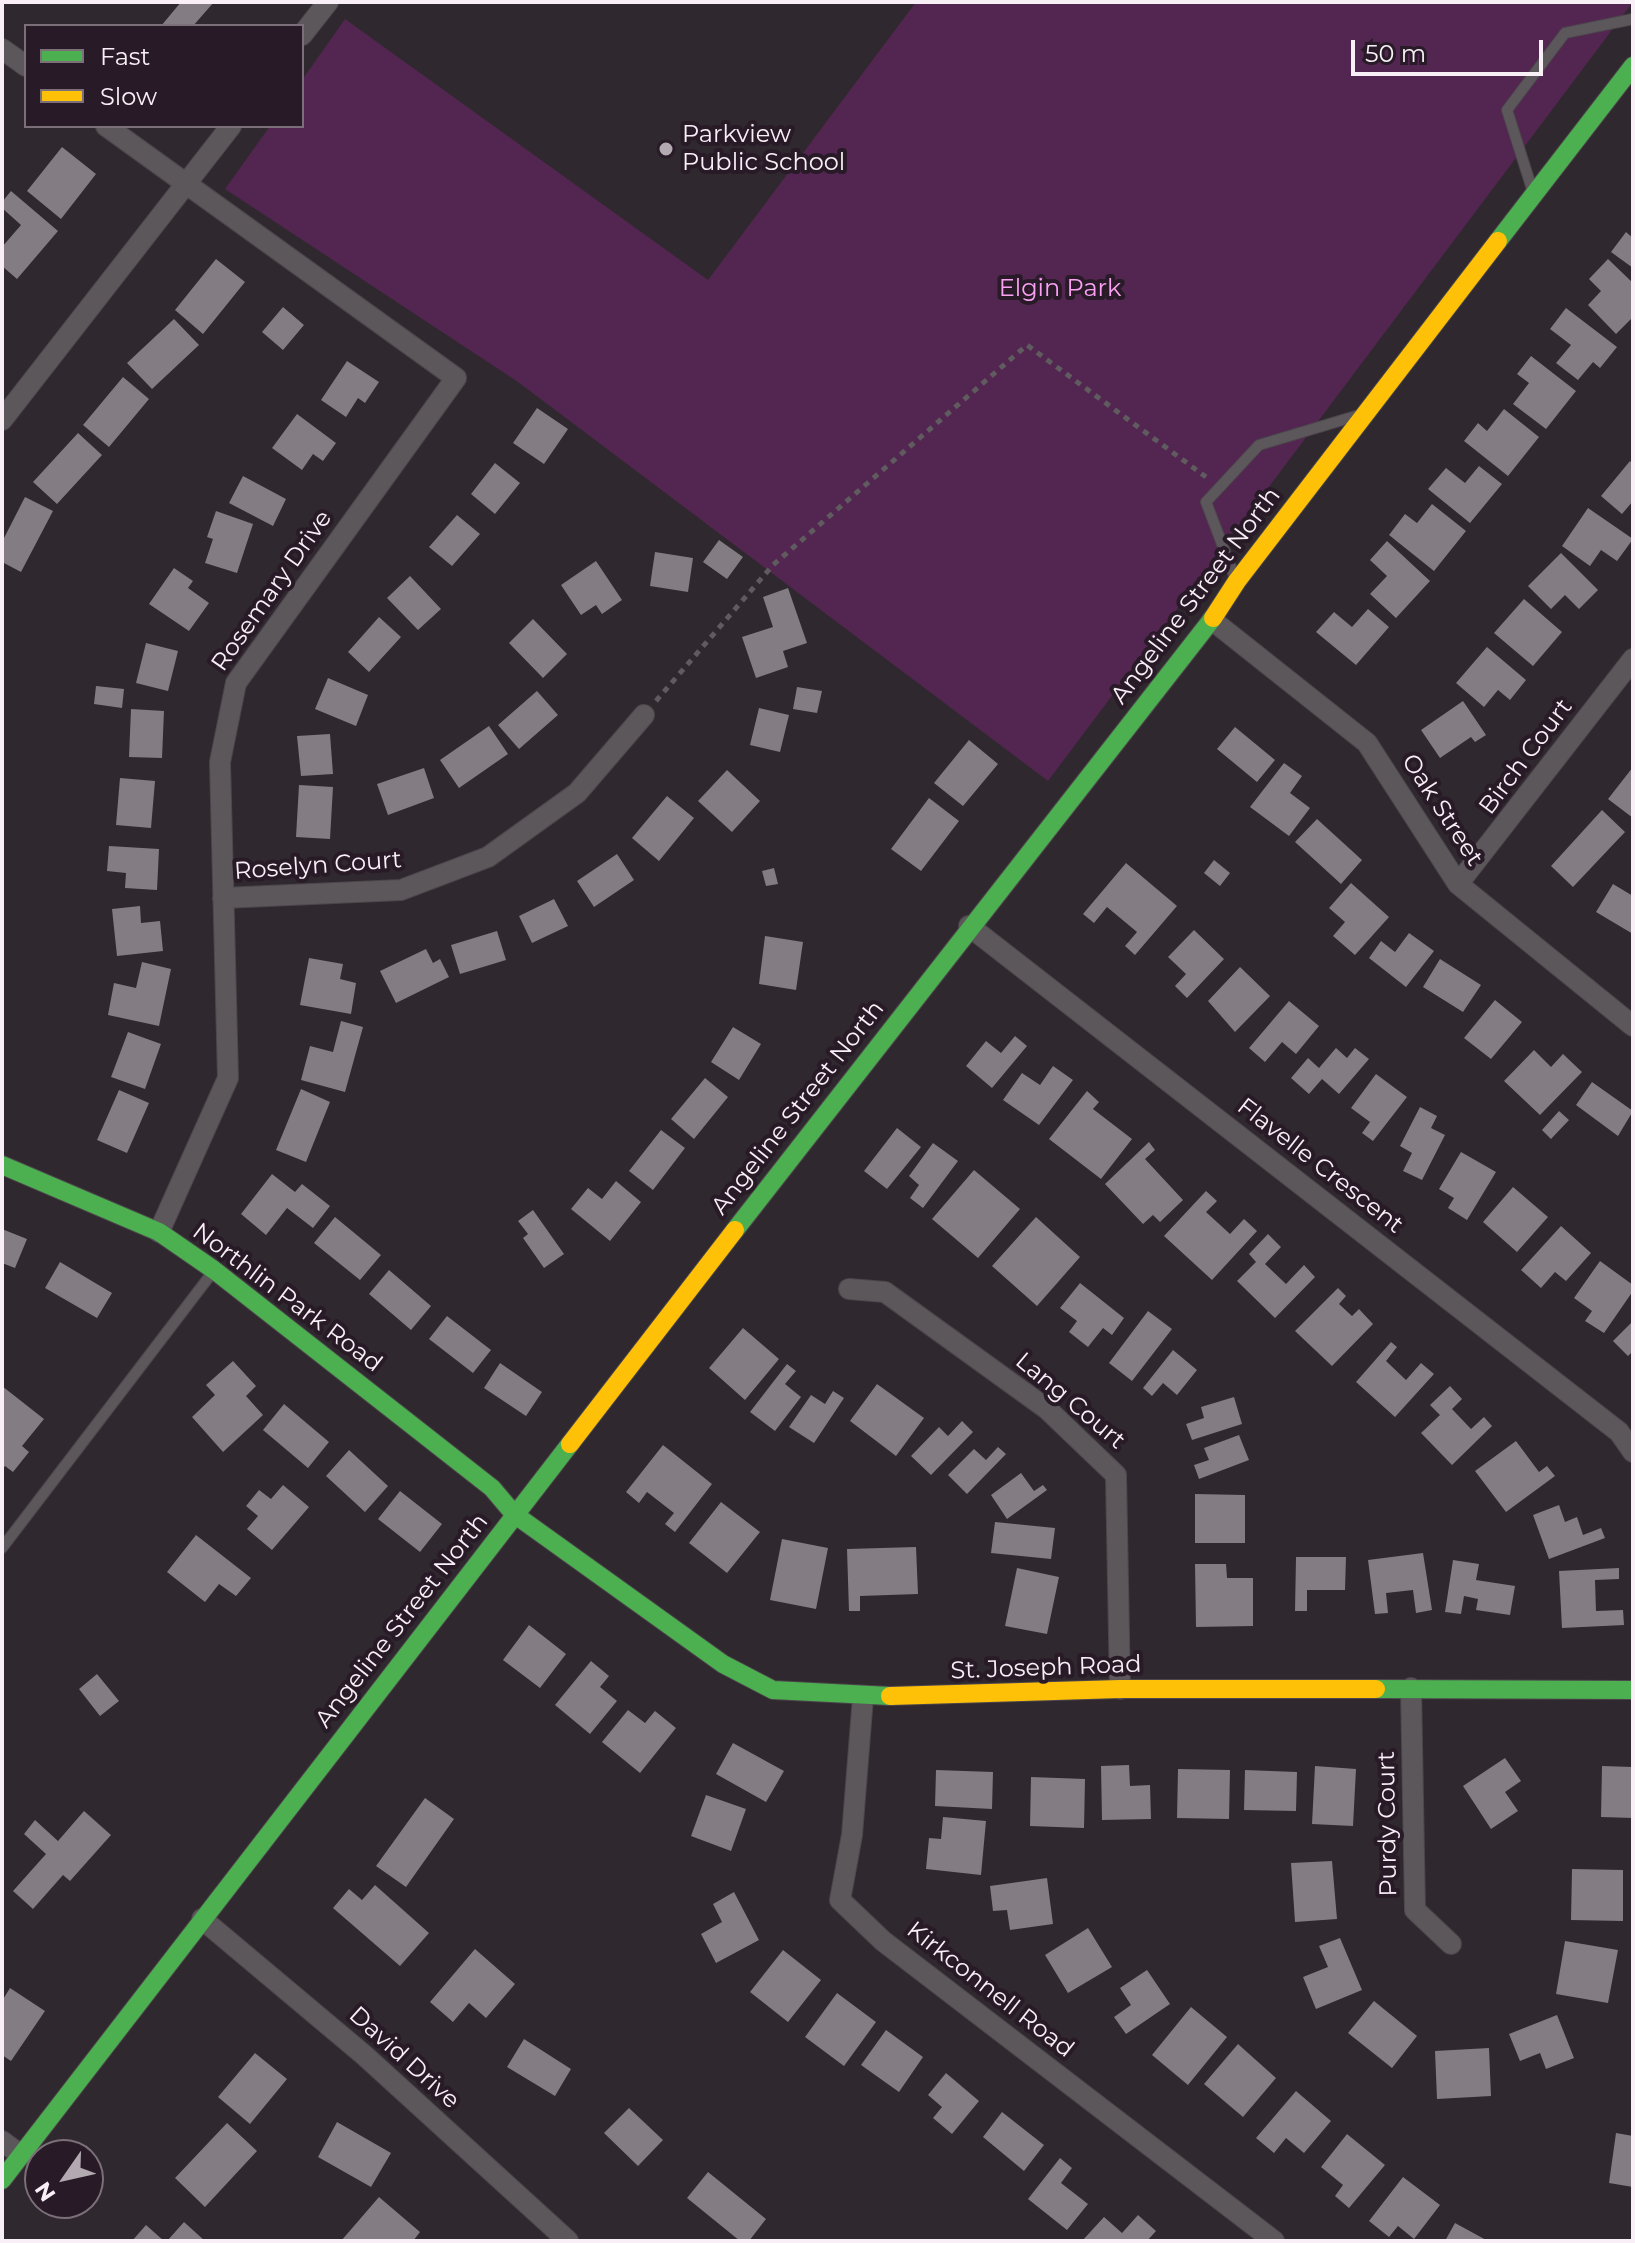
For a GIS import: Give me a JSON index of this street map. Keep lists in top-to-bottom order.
{
  "streets": {
    "main road": ["Angeline Street North", "Northlin Park Road", "St. Joseph Road"],
    "street": [
      "Rosemary Drive",
      "Birch Court",
      "Oak Street",
      "Roselyn Court",
      "Flavelle Crescent",
      "Lang Court",
      "Purdy Court",
      "Kirkconnell Road",
      "David Drive"
    ]
  },
  "crossings": [
    ["Rosemary Drive", "Roselyn Court"],
    ["Rosemary Drive", "Northlin Park Road"],
    ["Angeline Street North", "Oak Street"],
    ["Angeline Street North", "Flavelle Crescent"],
    ["Angeline Street North", "Northlin Park Road"],
    ["Angeline Street North", "St. Joseph Road"],
    ["Angeline Street North", "David Drive"],
    ["Birch Court", "Oak Street"],
    ["Northlin Park Road", "St. Joseph Road"],
    ["Lang Court", "St. Joseph Road"],
    ["St. Joseph Road", "Purdy Court"],
    ["St. Joseph Road", "Kirkconnell Road"]
  ],
  "parks": ["Elgin Park"],
  "places": ["Parkview Public School"],
  "legend": ["Fast", "Slow"],
  "scale_bar": "50 m",
  "north": "bottom left"
}
